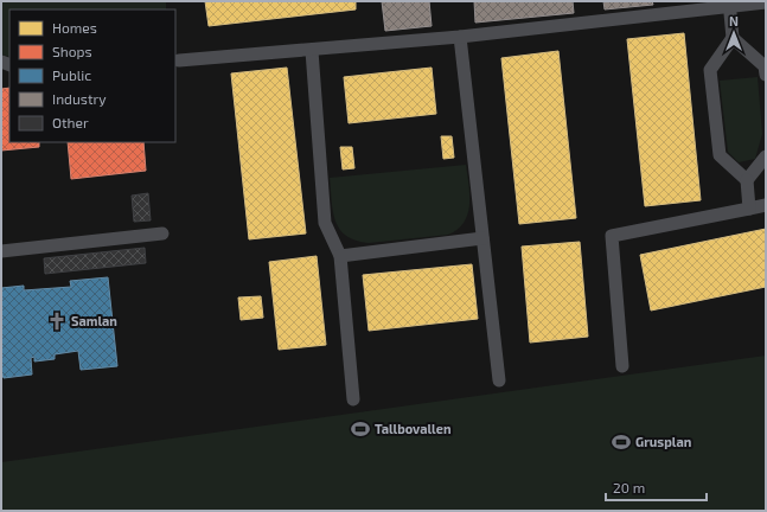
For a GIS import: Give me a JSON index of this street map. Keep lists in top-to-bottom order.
{
  "places": {
    "church": ["Samlan"],
    "sports": ["Tallbovallen", "Grusplan"]
  },
  "legend": [
    "Homes",
    "Shops",
    "Public",
    "Industry",
    "Other"
  ],
  "scale_bar": "20 m",
  "north": "top"
}
